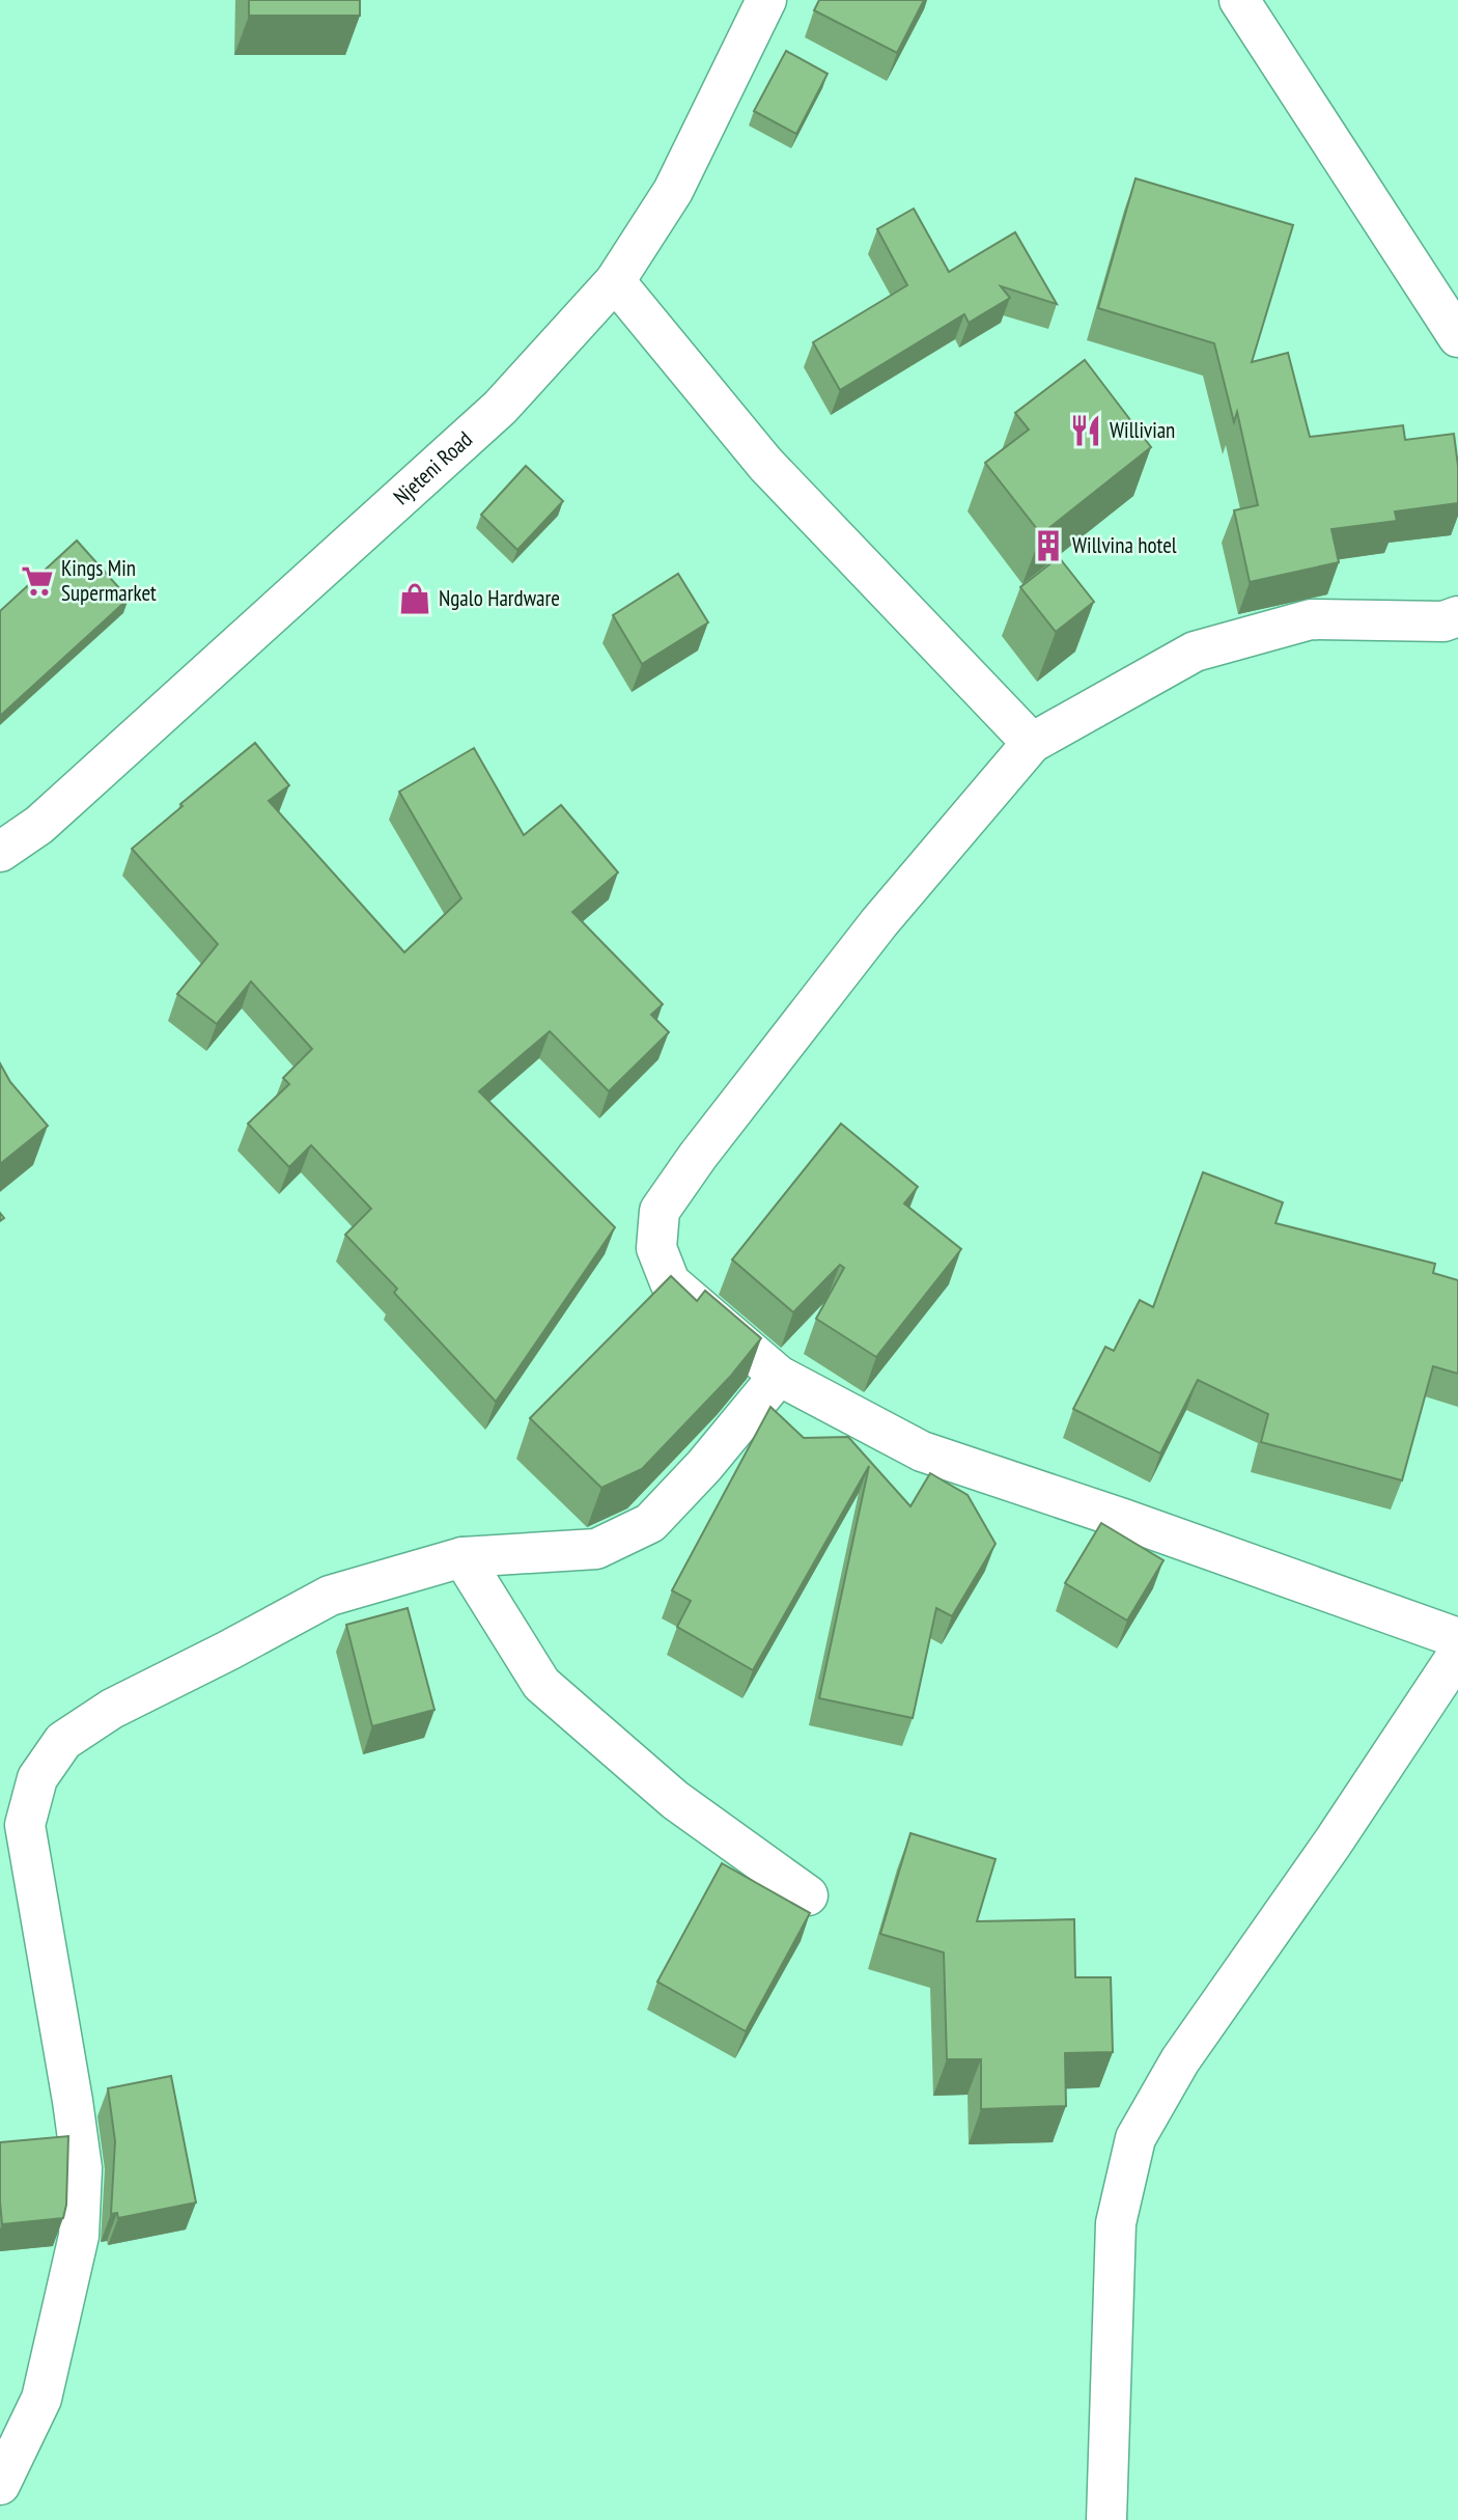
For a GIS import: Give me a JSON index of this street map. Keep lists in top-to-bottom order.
{
  "streets": {
    "street": ["Njeteni Road"]
  },
  "places": {
    "restaurant": ["Willivian"],
    "building": ["Willvina hotel"],
    "supermarket": ["Kings Min Supermarket"],
    "shop": ["Ngalo Hardware"]
  }
}
